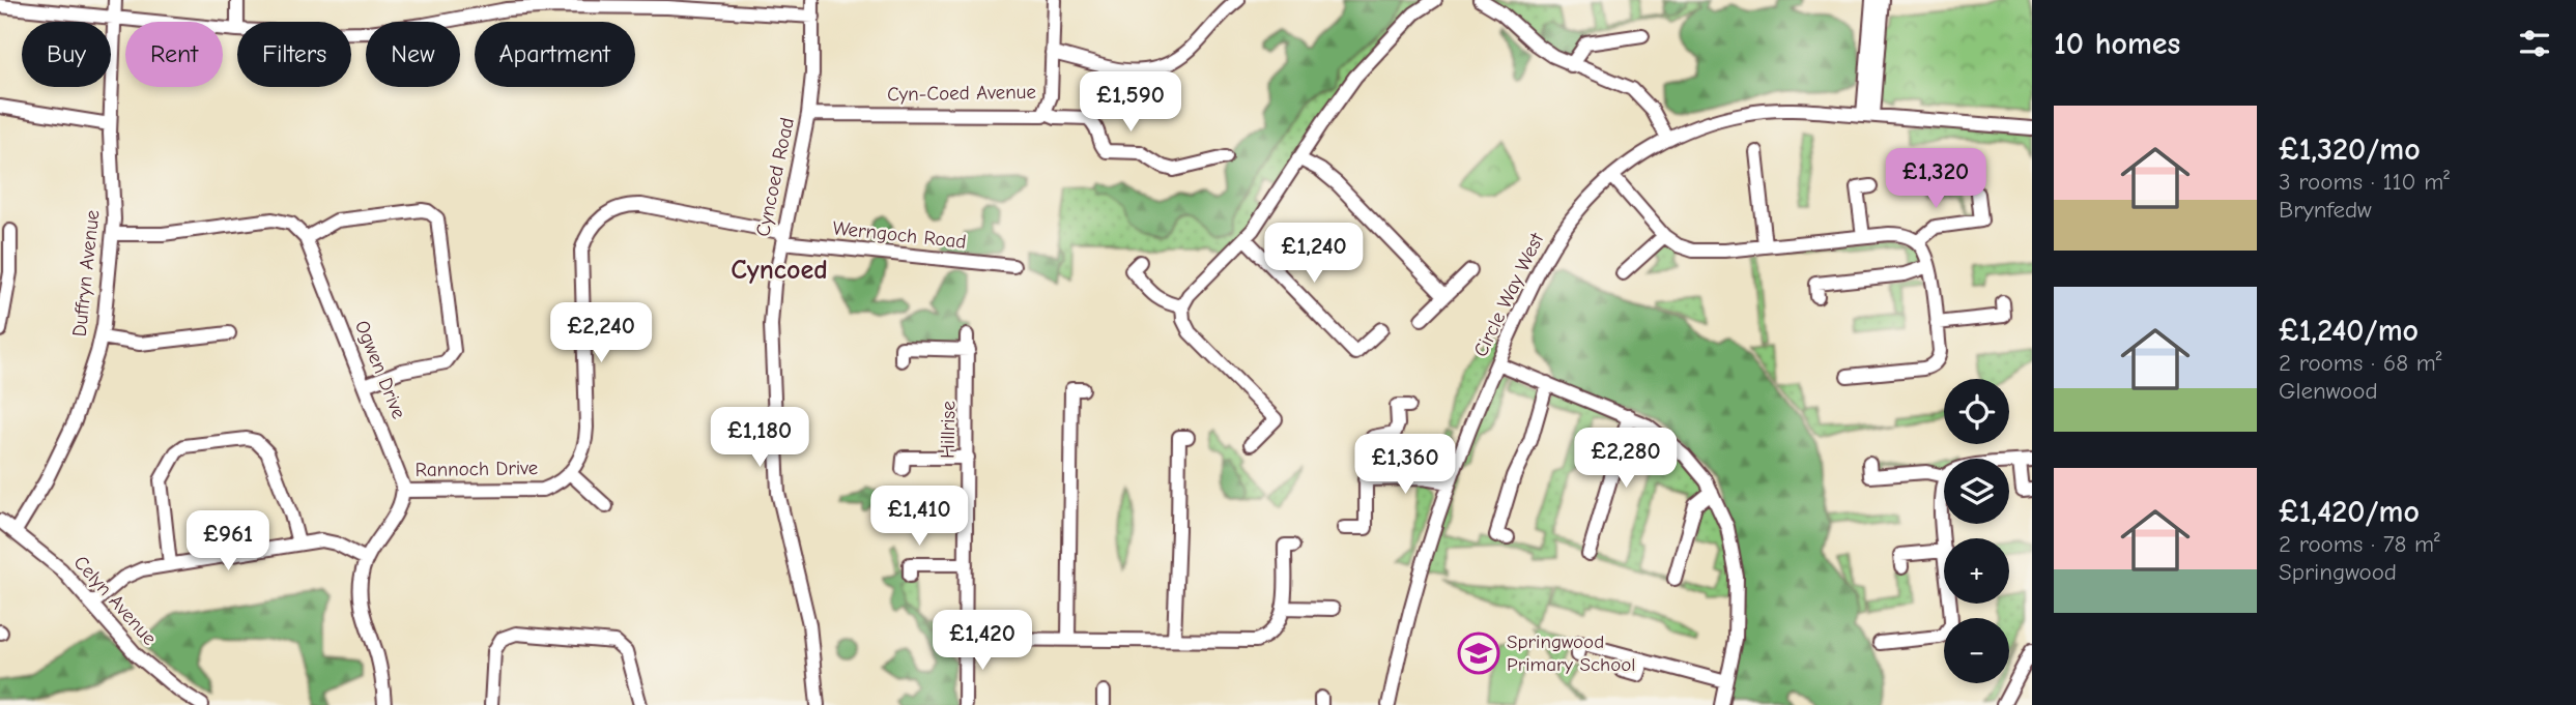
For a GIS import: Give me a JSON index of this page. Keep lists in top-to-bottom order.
{
  "streets": {
    "street": [
      "Cyn-Coed Avenue",
      "Cyncoed Road",
      "Werngoch Road",
      "Duffryn Avenue",
      "Circle Way West",
      "Ogwen Drive",
      "Hillrise",
      "Rannoch Drive",
      "Celyn Avenue"
    ]
  },
  "crossings": [
    ["Cyn-Coed Avenue", "Cyncoed Road"],
    ["Cyncoed Road", "Werngoch Road"],
    ["Duffryn Avenue", "Celyn Avenue"],
    ["Ogwen Drive", "Rannoch Drive"]
  ],
  "districts": ["Cyncoed"],
  "places": {
    "school or university": ["Springwood Primary School"]
  },
  "page": {
    "heading": "10 homes",
    "chip": [
      "Buy",
      "Rent",
      "Filters",
      "New",
      "Apartment"
    ],
    "price": [
      "£1,590",
      "£1,320",
      "£1,240",
      "£2,240",
      "£1,180",
      "£2,280",
      "£1,360",
      "£1,410",
      "£961",
      "£1,420"
    ],
    "list": [
      {
        "name": "£1,320/mo",
        "note": "3 rooms · 110 m² · Brynfedw"
      },
      {
        "name": "£1,240/mo",
        "note": "2 rooms · 68 m² · Glenwood"
      },
      {
        "name": "£1,420/mo",
        "note": "2 rooms · 78 m² · Springwood"
      }
    ],
    "map_buttons": ["+", "−"]
  }
}
